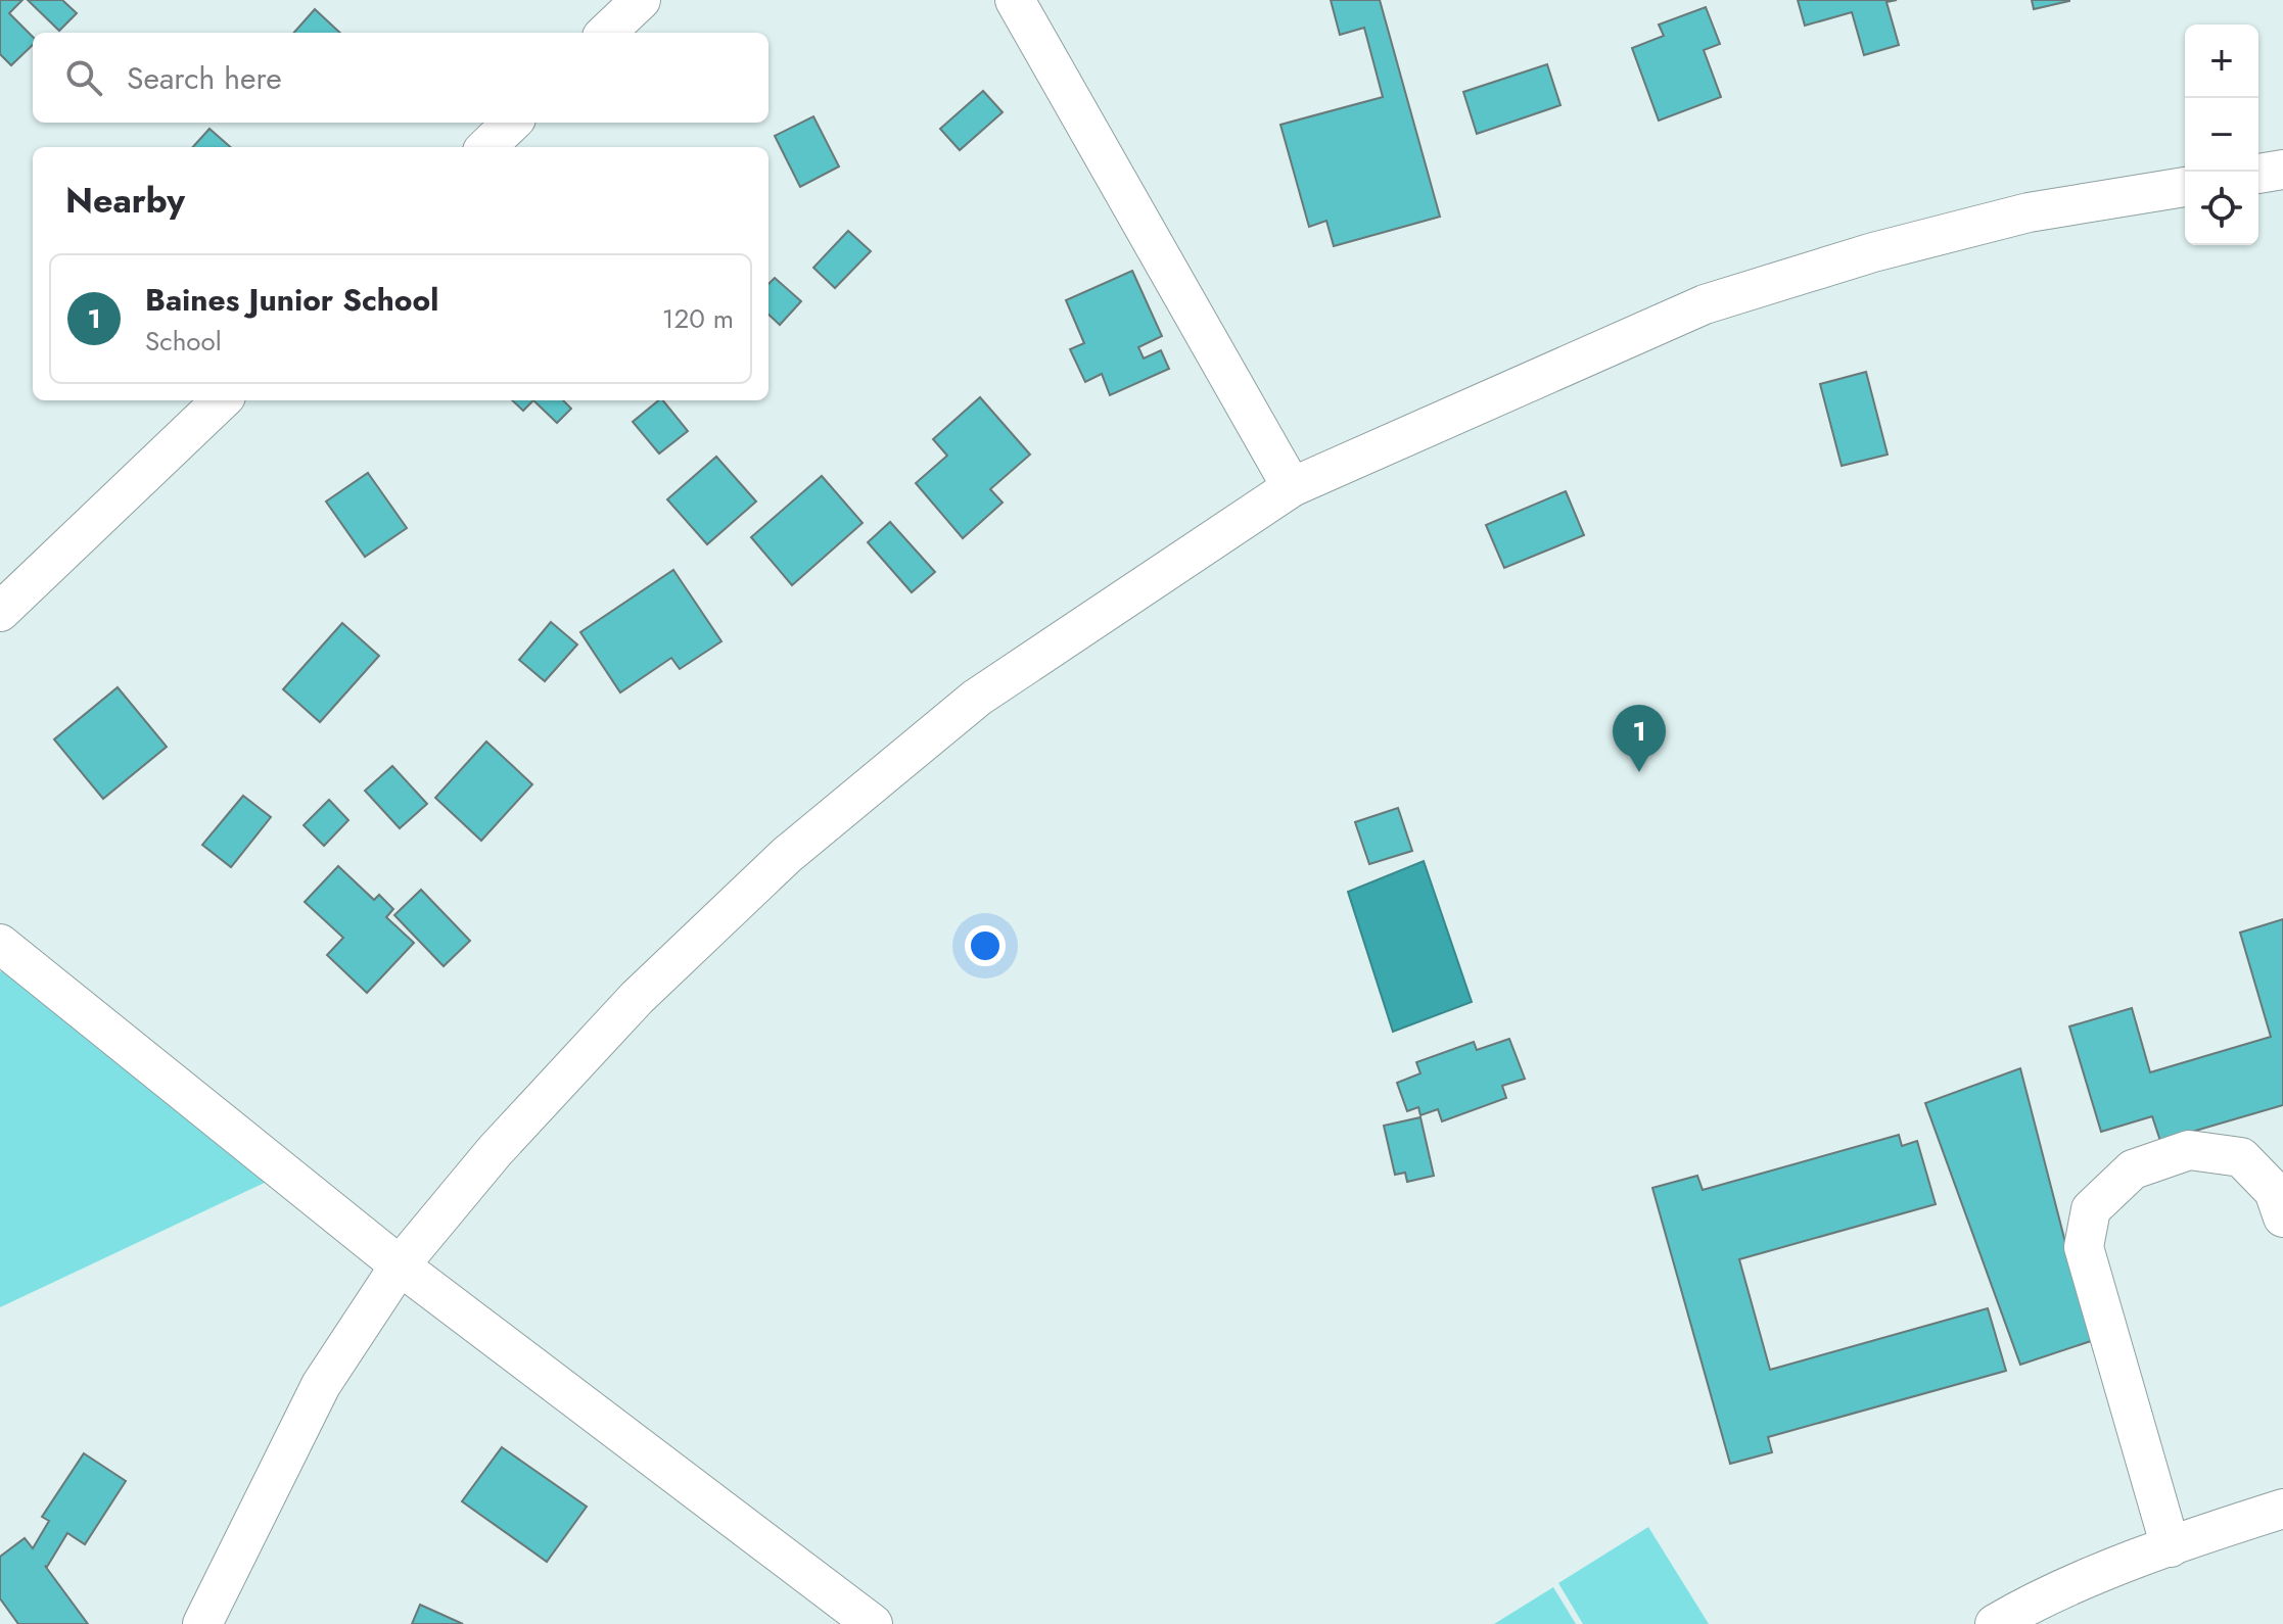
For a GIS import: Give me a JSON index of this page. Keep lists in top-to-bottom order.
{
  "page": {
    "map_buttons": ["+", "−"],
    "search": "Search here",
    "heading": "Nearby",
    "list": [
      {
        "mark": "1",
        "name": "Baines Junior School",
        "note": "School",
        "value": "120 m"
      }
    ],
    "pins": "1"
  }
}
